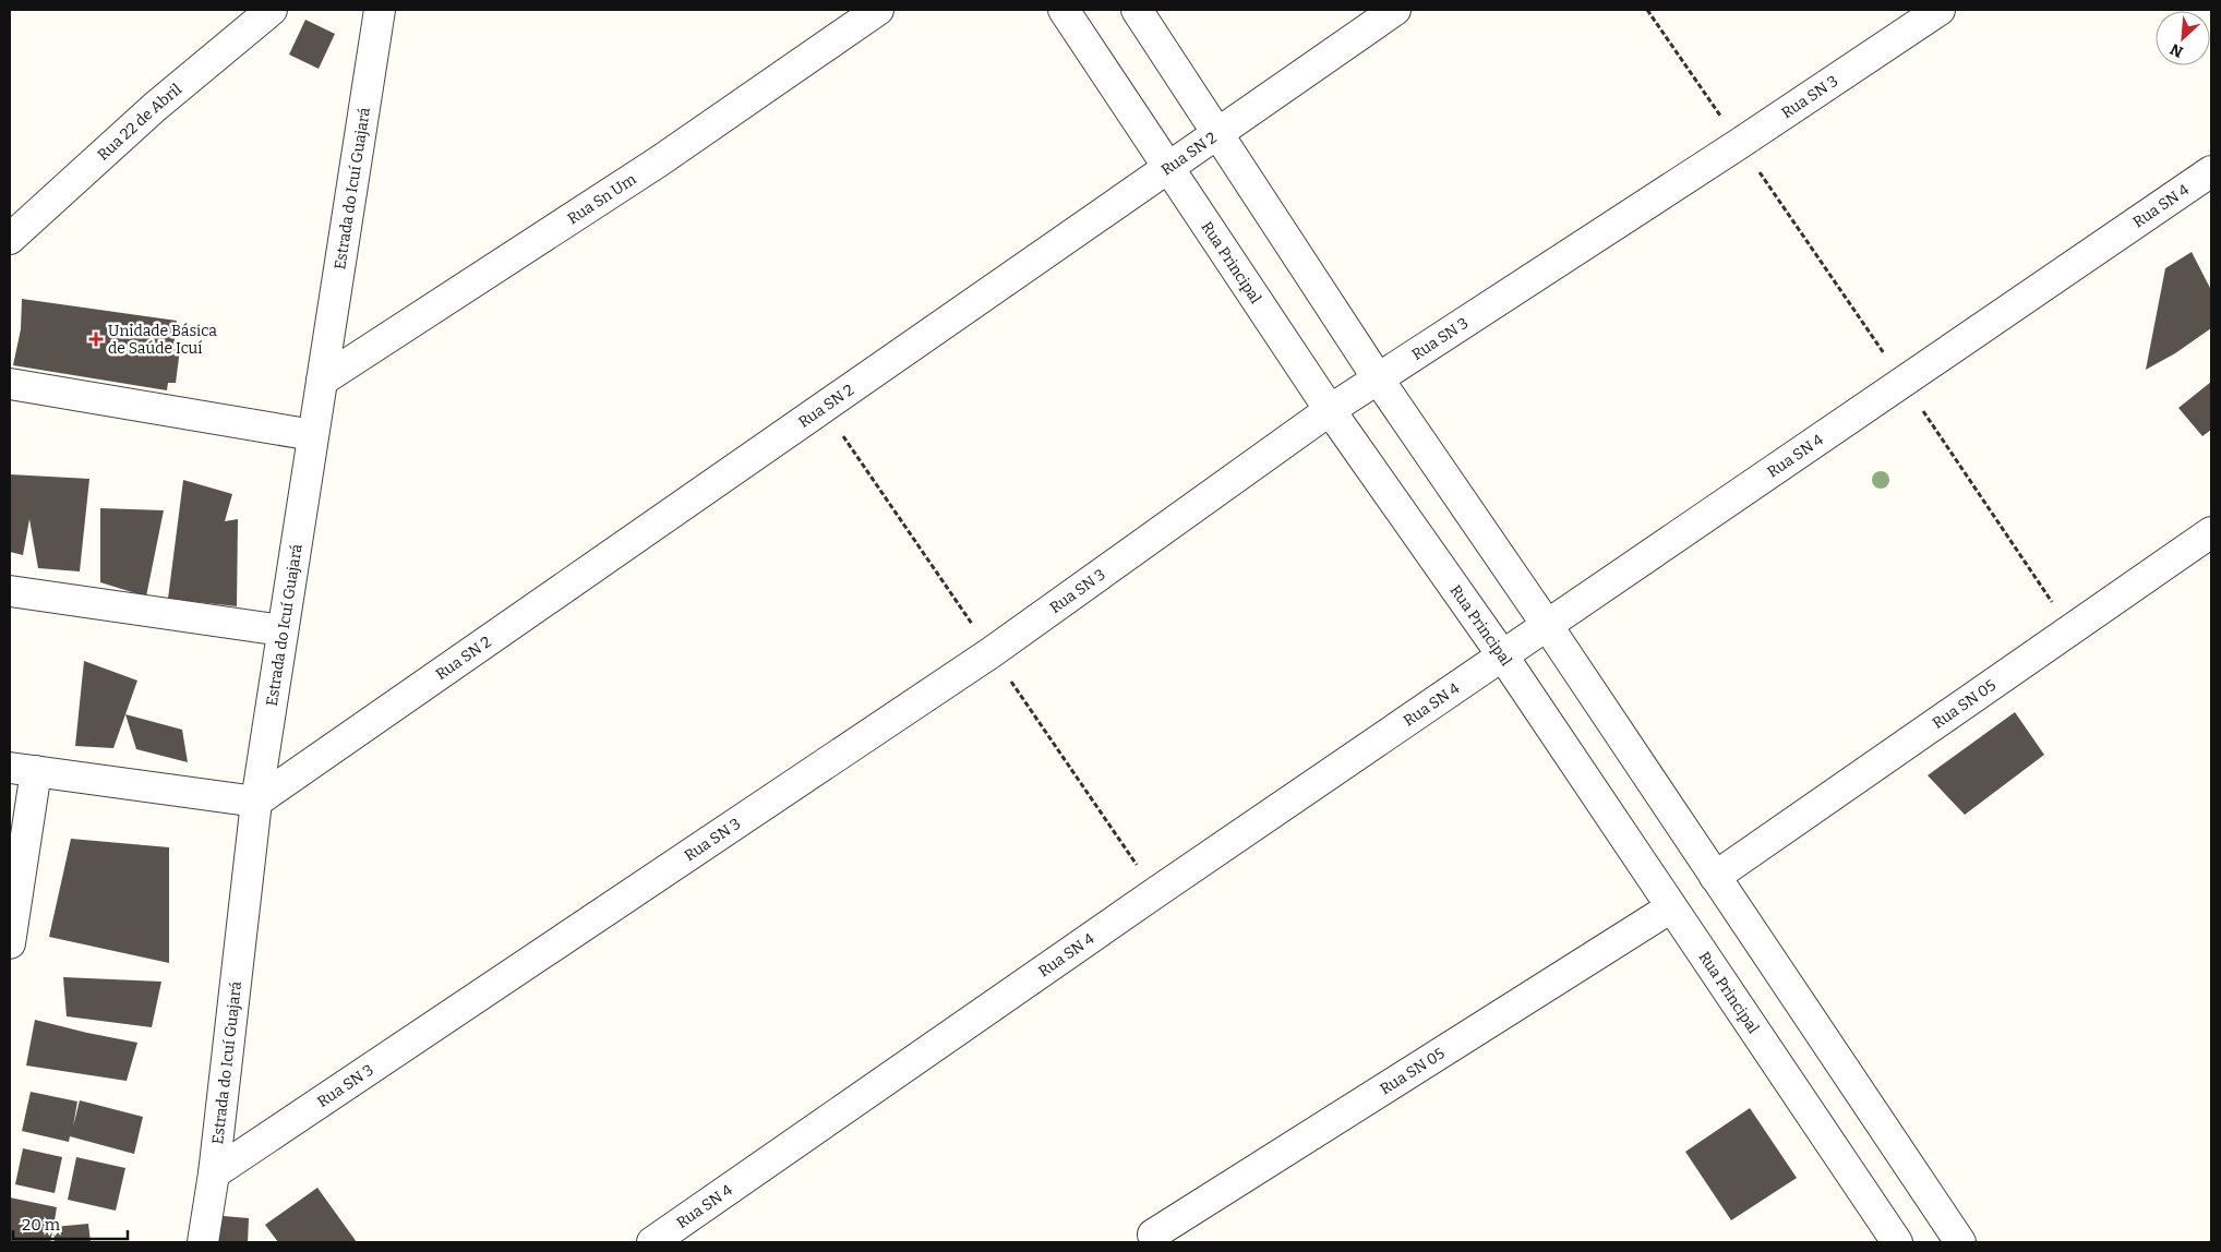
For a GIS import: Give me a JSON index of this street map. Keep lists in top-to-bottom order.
{
  "streets": {
    "street": [
      "Rua SN 3",
      "Rua 22 de Abril",
      "Rua SN 2",
      "Estrada do Icuí Guajará",
      "Rua Sn Um",
      "Rua SN 4",
      "Rua Principal",
      "Rua SN 05"
    ]
  },
  "crossings": [
    ["Rua SN 3", "Estrada do Icuí Guajará"],
    ["Rua SN 3", "Rua Principal"],
    ["Rua SN 2", "Estrada do Icuí Guajará"],
    ["Rua SN 2", "Rua Principal"],
    ["Estrada do Icuí Guajará", "Rua Sn Um"],
    ["Rua SN 4", "Rua Principal"],
    ["Rua Principal", "Rua SN 05"]
  ],
  "places": {
    "health": ["Unidade Básica de Saúde Icuí"]
  },
  "scale_bar": "20 m",
  "north": "bottom left"
}
